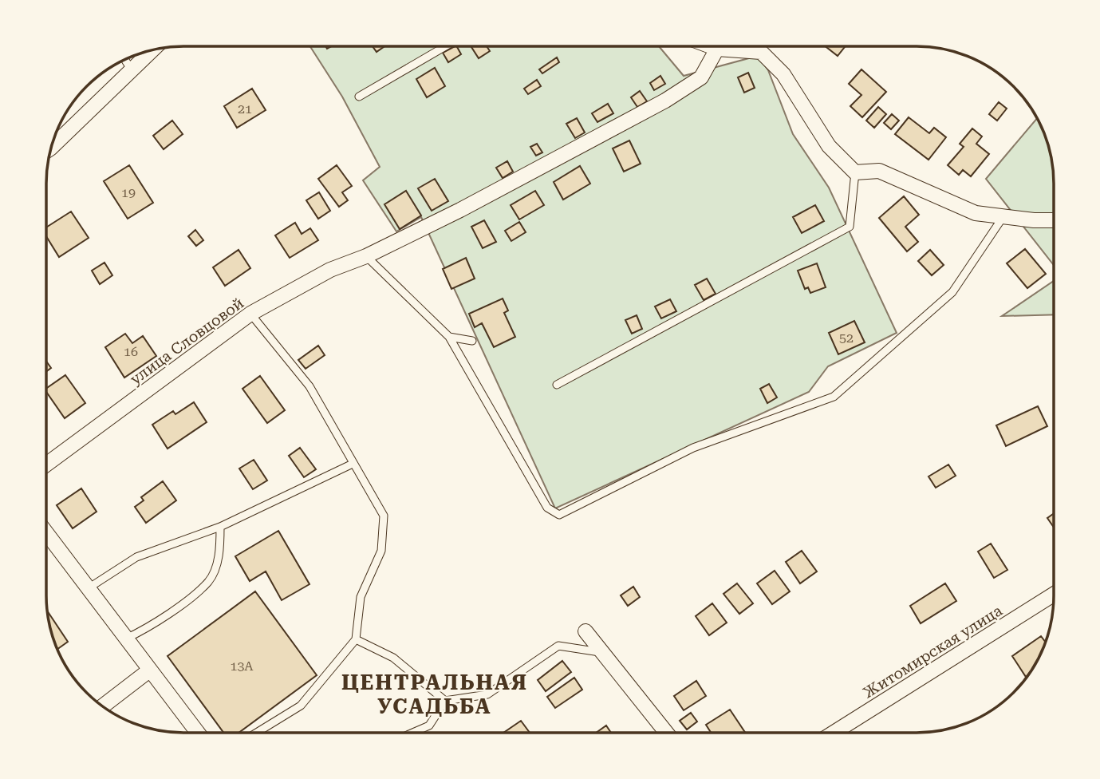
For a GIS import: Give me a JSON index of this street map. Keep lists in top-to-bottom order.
{
  "streets": {
    "street": ["улица Словцовой", "Житомирская улица"]
  },
  "districts": ["ЦЕНТРАЛЬНАЯ УСАДЬБА"],
  "house_numbers": [
    "21",
    "19",
    "52",
    "16",
    "13А"
  ]
}
